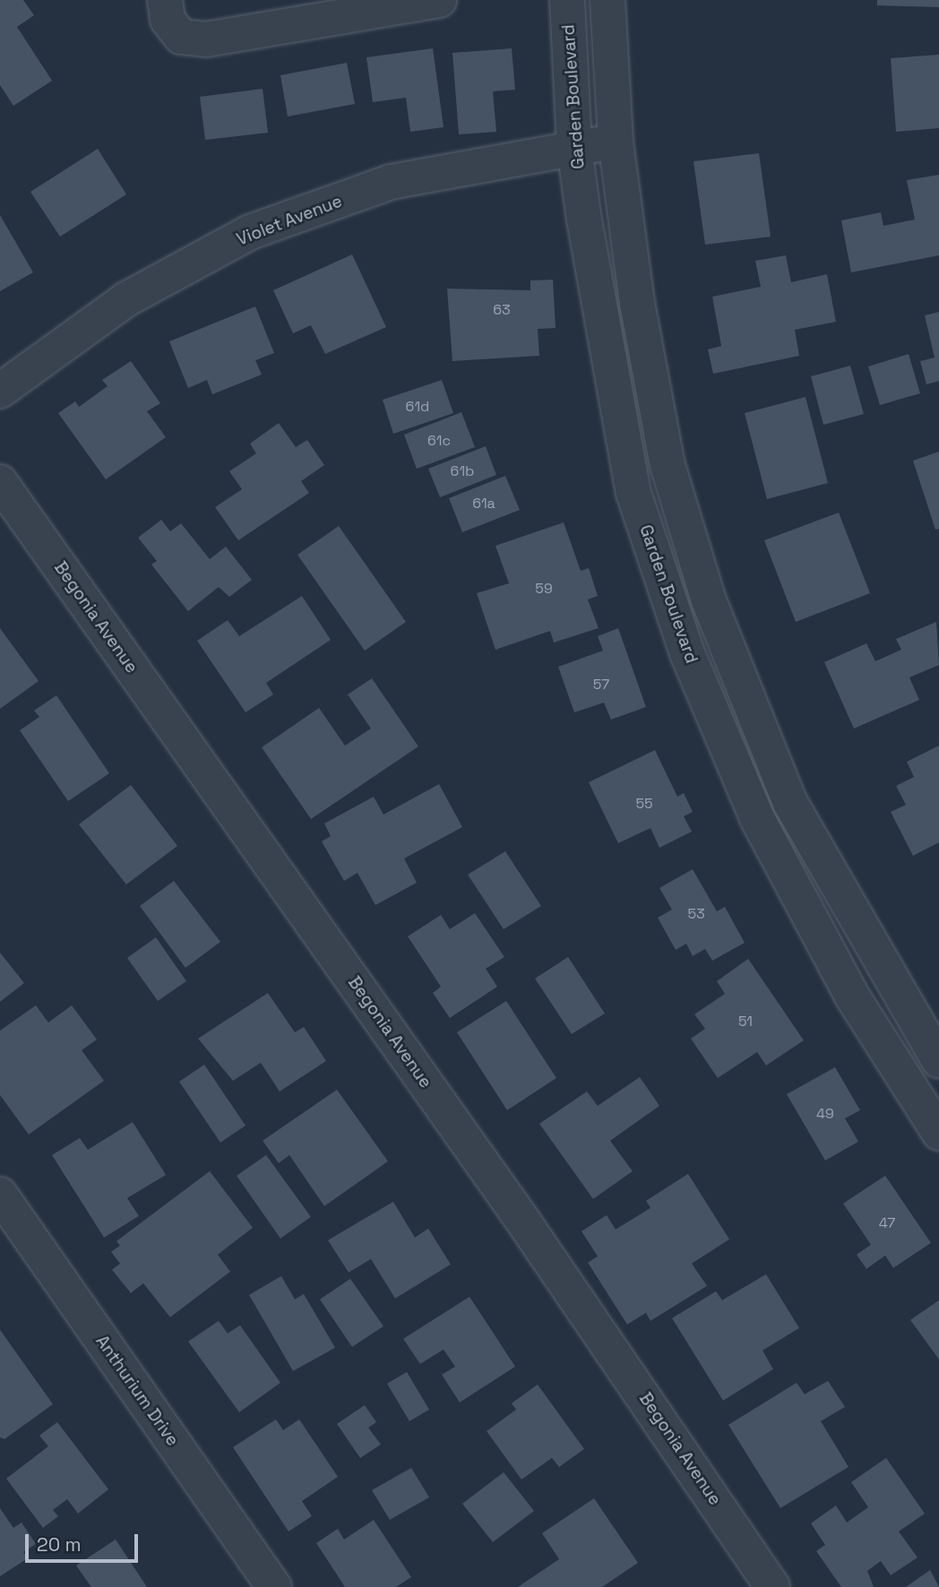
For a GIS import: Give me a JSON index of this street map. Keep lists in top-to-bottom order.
{
  "streets": {
    "street": [
      "Garden Boulevard",
      "Violet Avenue",
      "Begonia Avenue",
      "Anthurium Drive"
    ]
  },
  "crossings": [
    ["Garden Boulevard", "Violet Avenue"]
  ],
  "house_numbers": [
    "63",
    "61d",
    "61c",
    "61b",
    "61a",
    "59",
    "57",
    "55",
    "53",
    "51",
    "49",
    "47"
  ],
  "scale_bar": "20 m"
}
